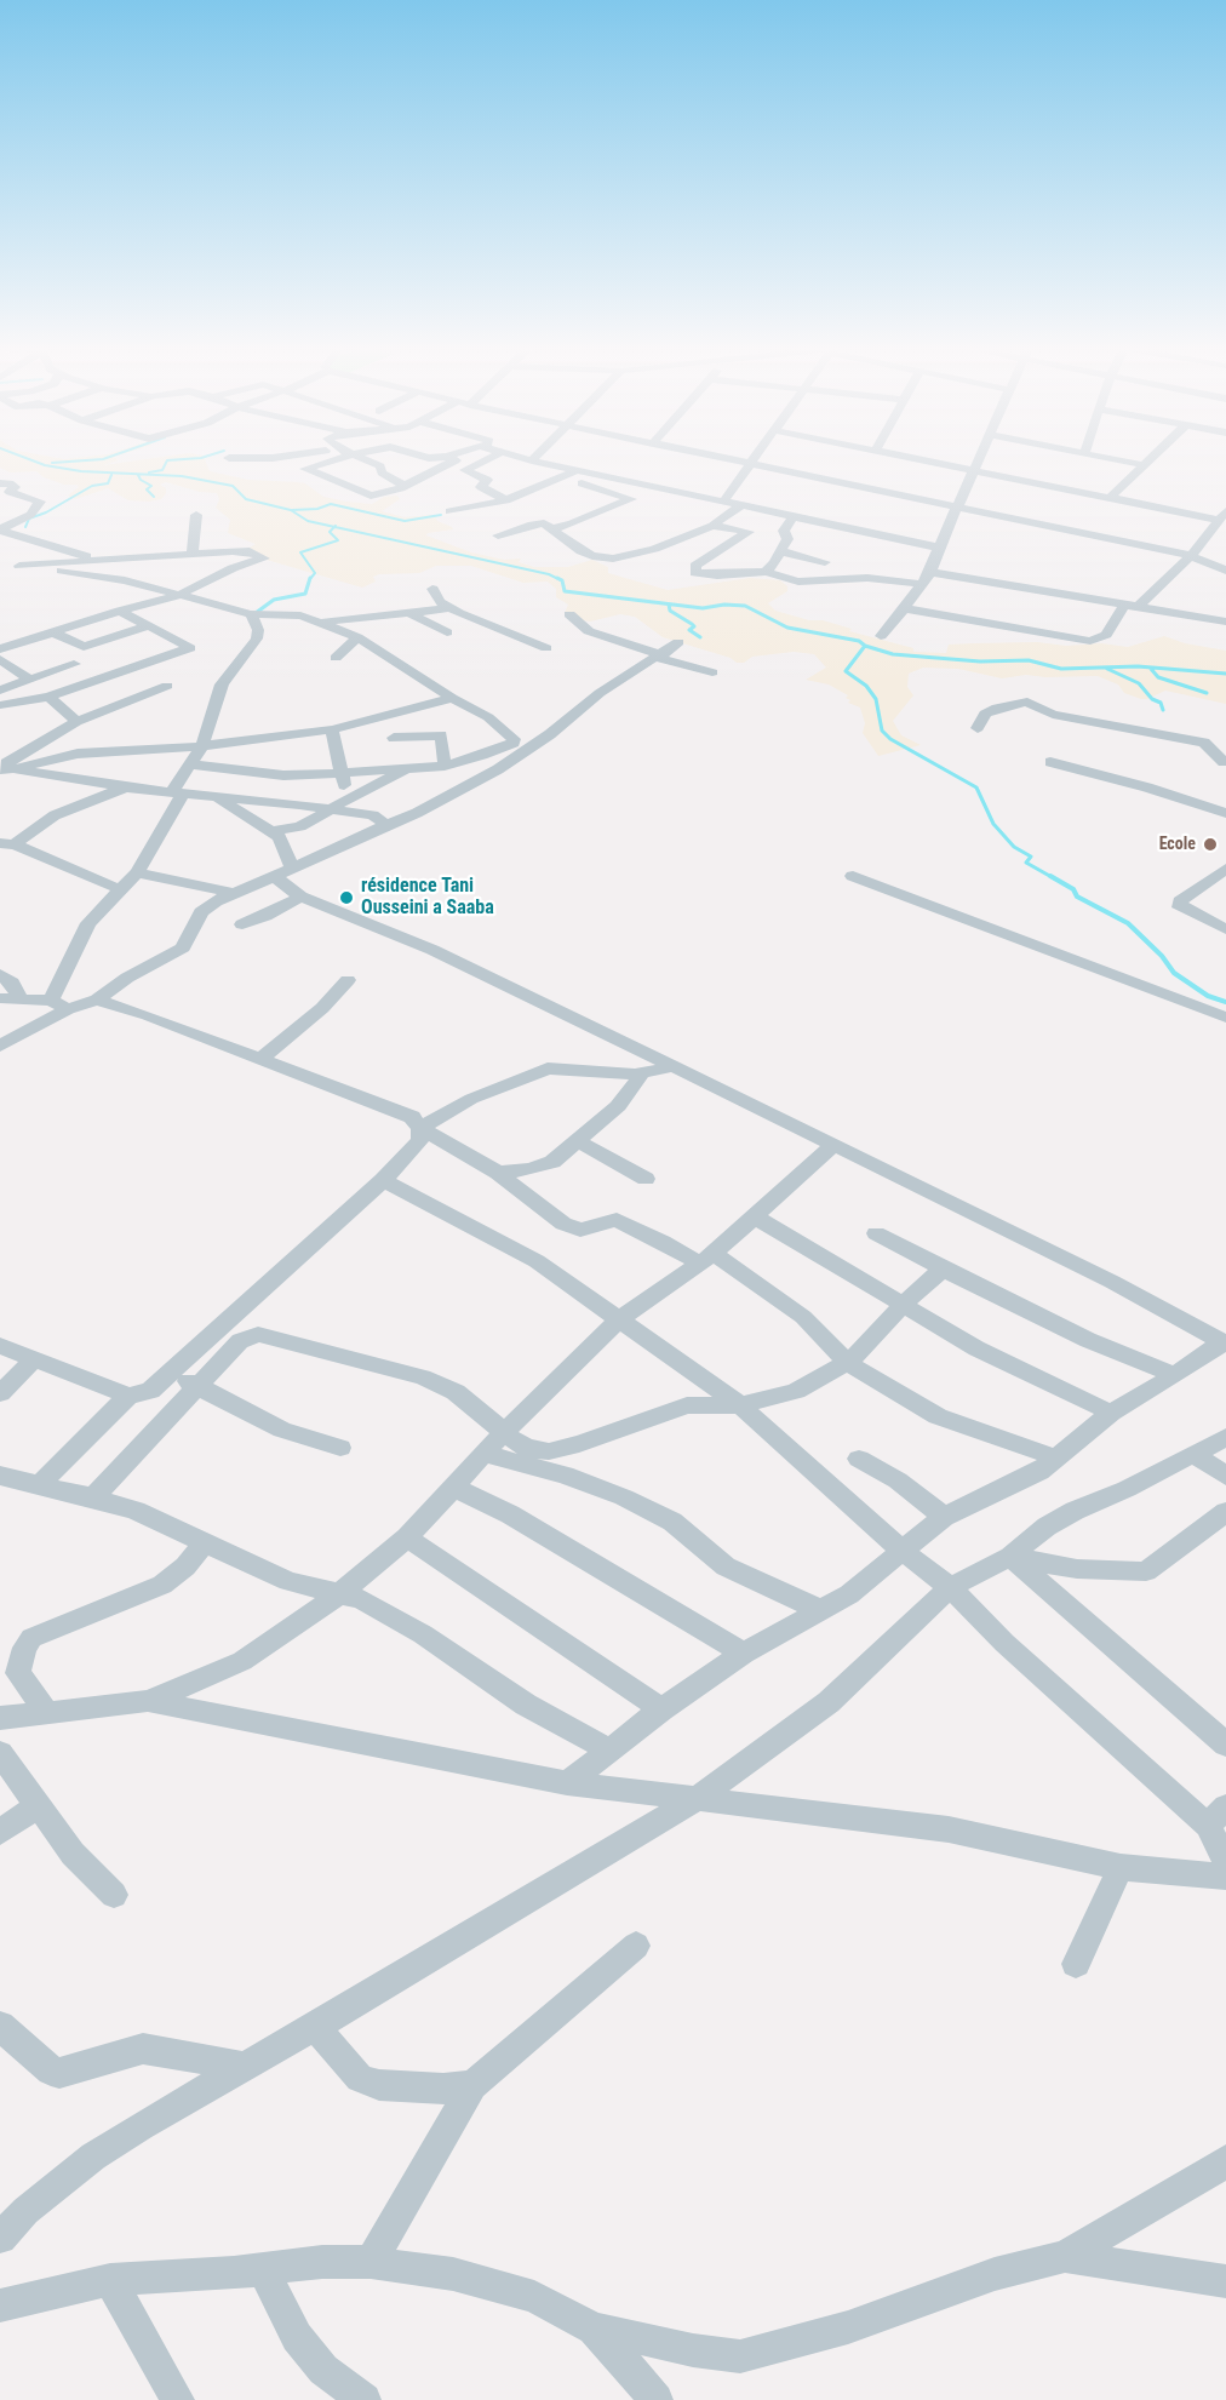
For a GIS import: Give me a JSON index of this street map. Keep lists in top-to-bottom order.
{
  "places": ["Ecole", "résidence Tani Ousseini a Saaba"]
}
